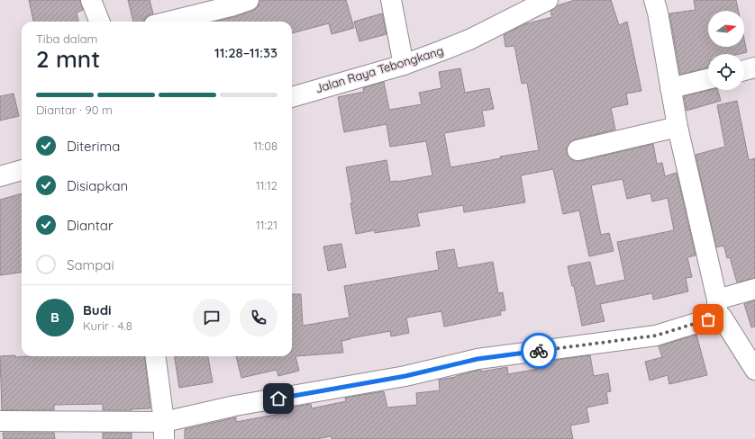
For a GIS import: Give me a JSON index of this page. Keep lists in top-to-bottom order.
{
  "streets": {
    "street": ["Jalan Raya Tebongkang"]
  },
  "north": "right",
  "page": {
    "heading": ["2 mnt", "Tiba dalam", "11:28–11:33"],
    "panel": ["Budi", "Kurir · 4.8"],
    "bar": "Diantar · 90 m",
    "list": [
      ["Diterima", "11:08"],
      ["Disiapkan", "11:12"],
      ["Diantar", "11:21"],
      "Sampai"
    ],
    "round": "B"
  }
}
